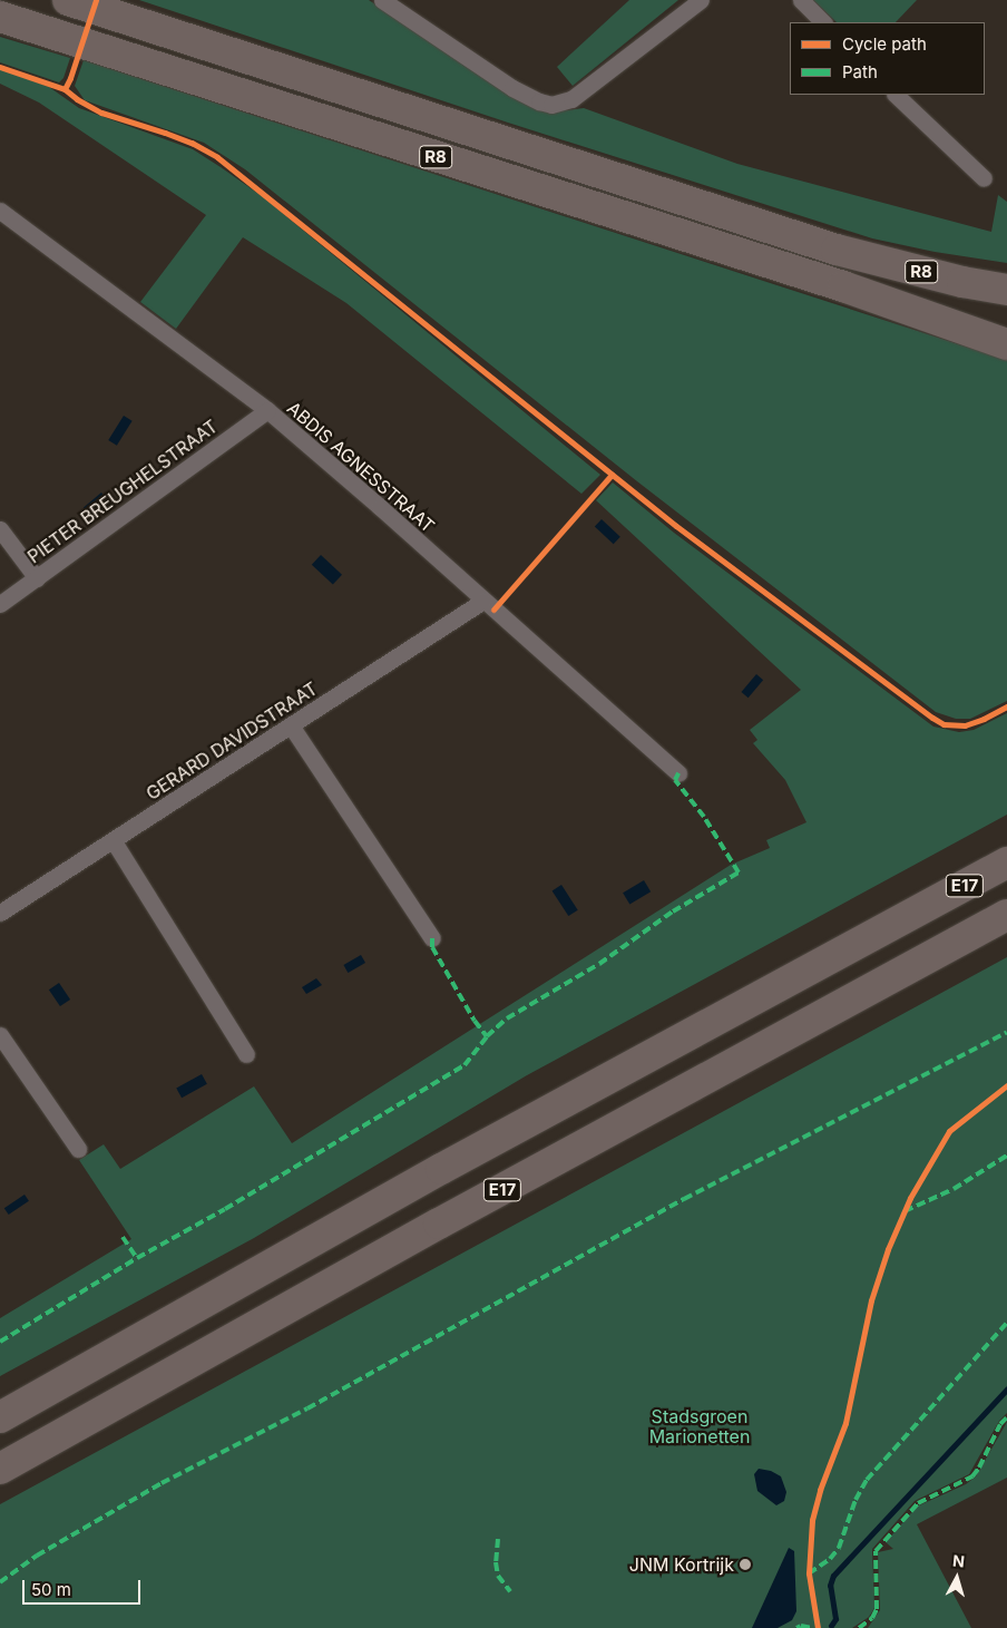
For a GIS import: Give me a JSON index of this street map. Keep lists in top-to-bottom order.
{
  "streets": {
    "highway": ["R8", "E17"],
    "street": ["ABDIS AGNESSTRAAT", "PIETER BREUGHELSTRAAT", "GERARD DAVIDSTRAAT"]
  },
  "crossings": [
    ["ABDIS AGNESSTRAAT", "PIETER BREUGHELSTRAAT"],
    ["ABDIS AGNESSTRAAT", "GERARD DAVIDSTRAAT"]
  ],
  "parks": ["Stadsgroen Marionetten"],
  "places": ["JNM Kortrijk"],
  "legend": ["Cycle path", "Path"],
  "scale_bar": "50 m",
  "north": "top"
}
